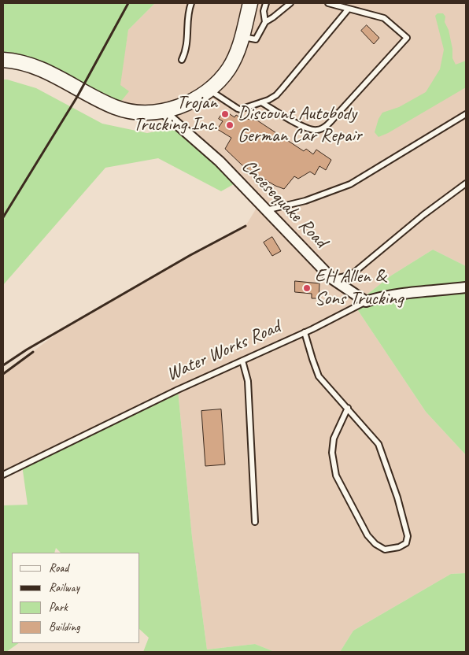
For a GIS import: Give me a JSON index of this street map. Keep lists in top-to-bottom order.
{
  "streets": {
    "street": ["Cheesequake Road", "Water Works Road"]
  },
  "crossings": [
    ["Cheesequake Road", "Water Works Road"]
  ],
  "places": ["Trojan Trucking Inc.", "Discount Autobody German Car Repair", "EH Allen & Sons Trucking"],
  "legend": [
    "Road",
    "Railway",
    "Park",
    "Building"
  ]
}
